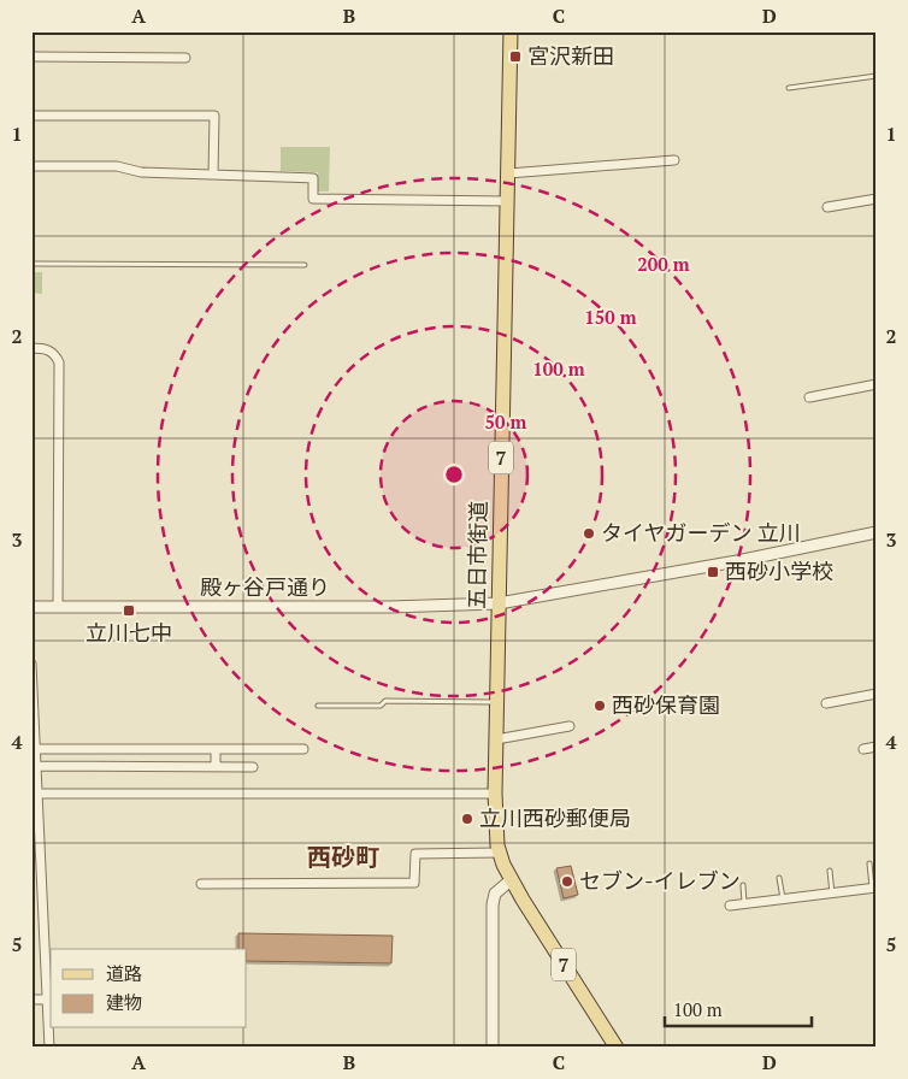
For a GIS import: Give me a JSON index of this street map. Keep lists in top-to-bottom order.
{
  "streets": {
    "main road": ["7", "五日市街道"],
    "street": ["殿ヶ谷戸通り"]
  },
  "crossings": [
    ["五日市街道", "殿ヶ谷戸通り"]
  ],
  "districts": ["西砂町"],
  "places": {
    "transit": ["宮沢新田", "西砂小学校", "立川七中"],
    "other": [
      "タイヤガーデン 立川",
      "西砂保育園",
      "立川西砂郵便局",
      "セブン-イレブン"
    ]
  },
  "legend": ["道路", "建物"],
  "scale_bar": "100 m",
  "grid": {
    "columns": [
      "A",
      "B",
      "C",
      "D"
    ],
    "rows": [
      "1",
      "2",
      "3",
      "4",
      "5"
    ]
  },
  "rings": [
    "200 m",
    "150 m",
    "100 m",
    "50 m"
  ]
}
